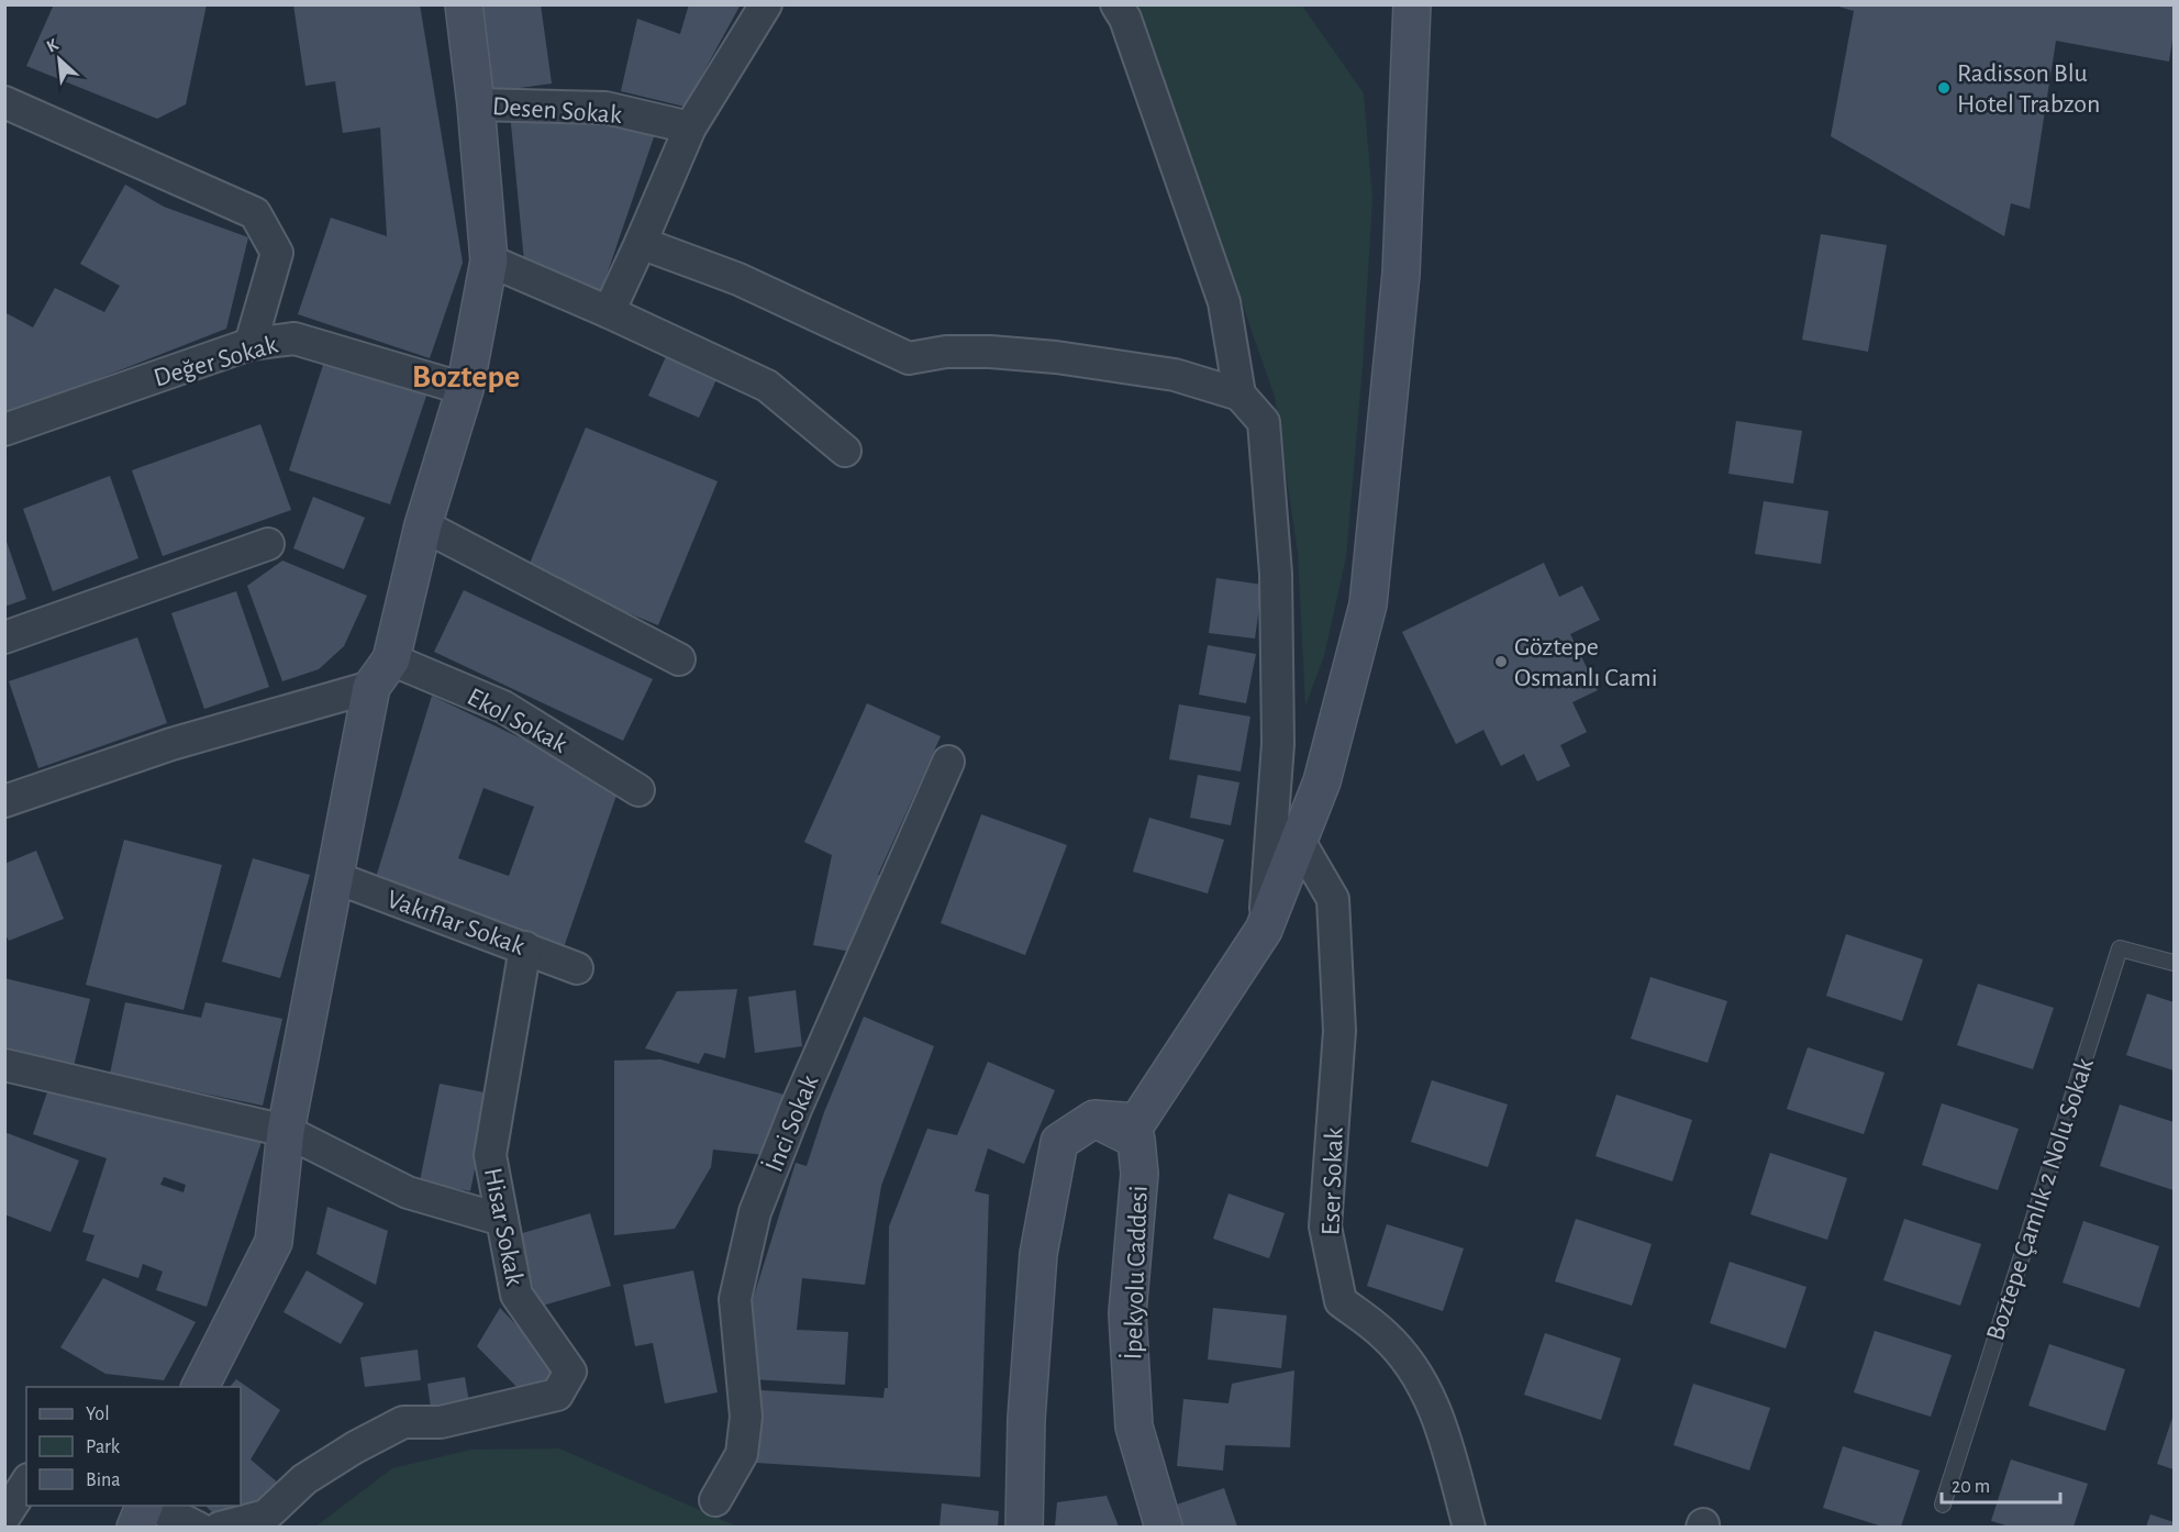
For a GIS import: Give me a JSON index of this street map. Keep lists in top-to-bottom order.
{
  "streets": {
    "street": [
      "Desen Sokak",
      "Değer Sokak",
      "Ekol Sokak",
      "Vakıflar Sokak",
      "İnci Sokak",
      "Eser Sokak",
      "Hisar Sokak",
      "İpekyolu Caddesi"
    ],
    "lane": ["Boztepe Çamlık 2 Nolu Sokak"]
  },
  "crossings": [
    ["Vakıflar Sokak", "Hisar Sokak"]
  ],
  "districts": ["Boztepe"],
  "places": ["Radisson Blu Hotel Trabzon", "Göztepe Osmanlı Cami"],
  "legend": ["Yol", "Park", "Bina"],
  "scale_bar": "20 m",
  "north": "top left"
}
